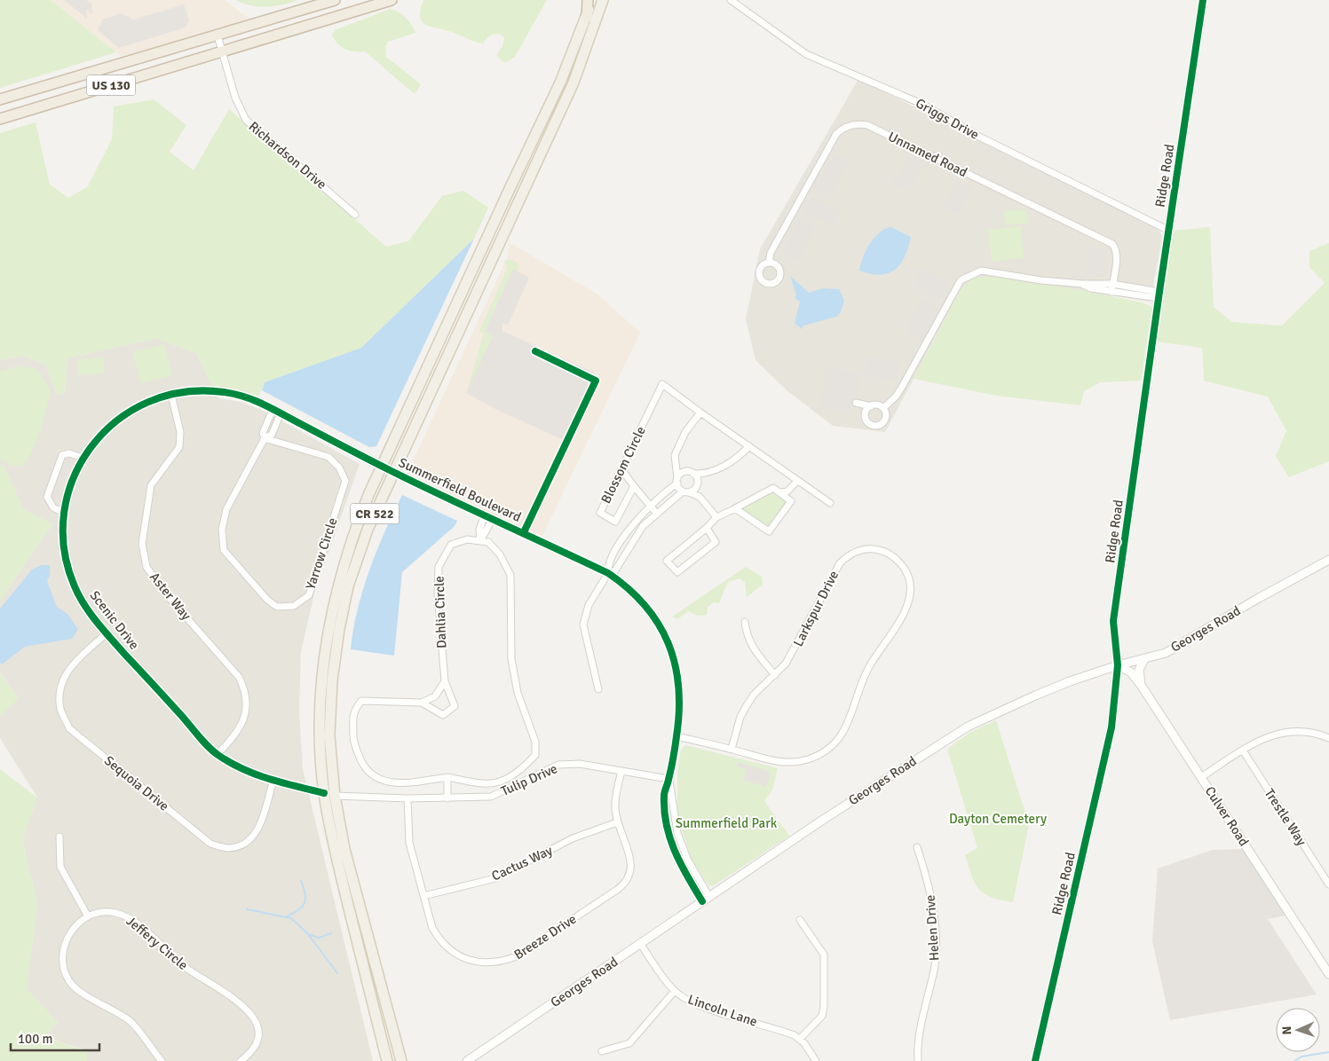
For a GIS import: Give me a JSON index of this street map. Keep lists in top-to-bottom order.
{
  "streets": {
    "highway": ["US 130"],
    "main road": ["CR 522"],
    "street": [
      "Griggs Drive",
      "Unnamed Road",
      "Richardson Drive",
      "Ridge Road",
      "Blossom Circle",
      "Summerfield Boulevard",
      "Yarrow Circle",
      "Aster Way",
      "Larkspur Drive",
      "Dahlia Circle",
      "Scenic Drive",
      "Georges Road",
      "Tulip Drive",
      "Sequoia Drive",
      "Culver Road",
      "Trestle Way",
      "Cactus Way",
      "Helen Drive",
      "Breeze Drive",
      "Jeffery Circle",
      "Lincoln Lane"
    ]
  },
  "crossings": [
    ["US 130", "Richardson Drive"],
    ["Griggs Drive", "Ridge Road"],
    ["Ridge Road", "Georges Road"],
    ["Ridge Road", "Culver Road"],
    ["Summerfield Boulevard", "CR 522"],
    ["Summerfield Boulevard", "Larkspur Drive"],
    ["Summerfield Boulevard", "Scenic Drive"],
    ["Summerfield Boulevard", "Georges Road"],
    ["Summerfield Boulevard", "Tulip Drive"],
    ["CR 522", "Scenic Drive"],
    ["CR 522", "Tulip Drive"],
    ["Yarrow Circle", "Scenic Drive"],
    ["Aster Way", "Scenic Drive"],
    ["Scenic Drive", "Sequoia Drive"],
    ["Georges Road", "Culver Road"],
    ["Georges Road", "Lincoln Lane"],
    ["Tulip Drive", "Breeze Drive"],
    ["Cactus Way", "Breeze Drive"]
  ],
  "parks": ["Dayton Cemetery", "Summerfield Park"],
  "scale_bar": "100 m",
  "north": "left"
}
